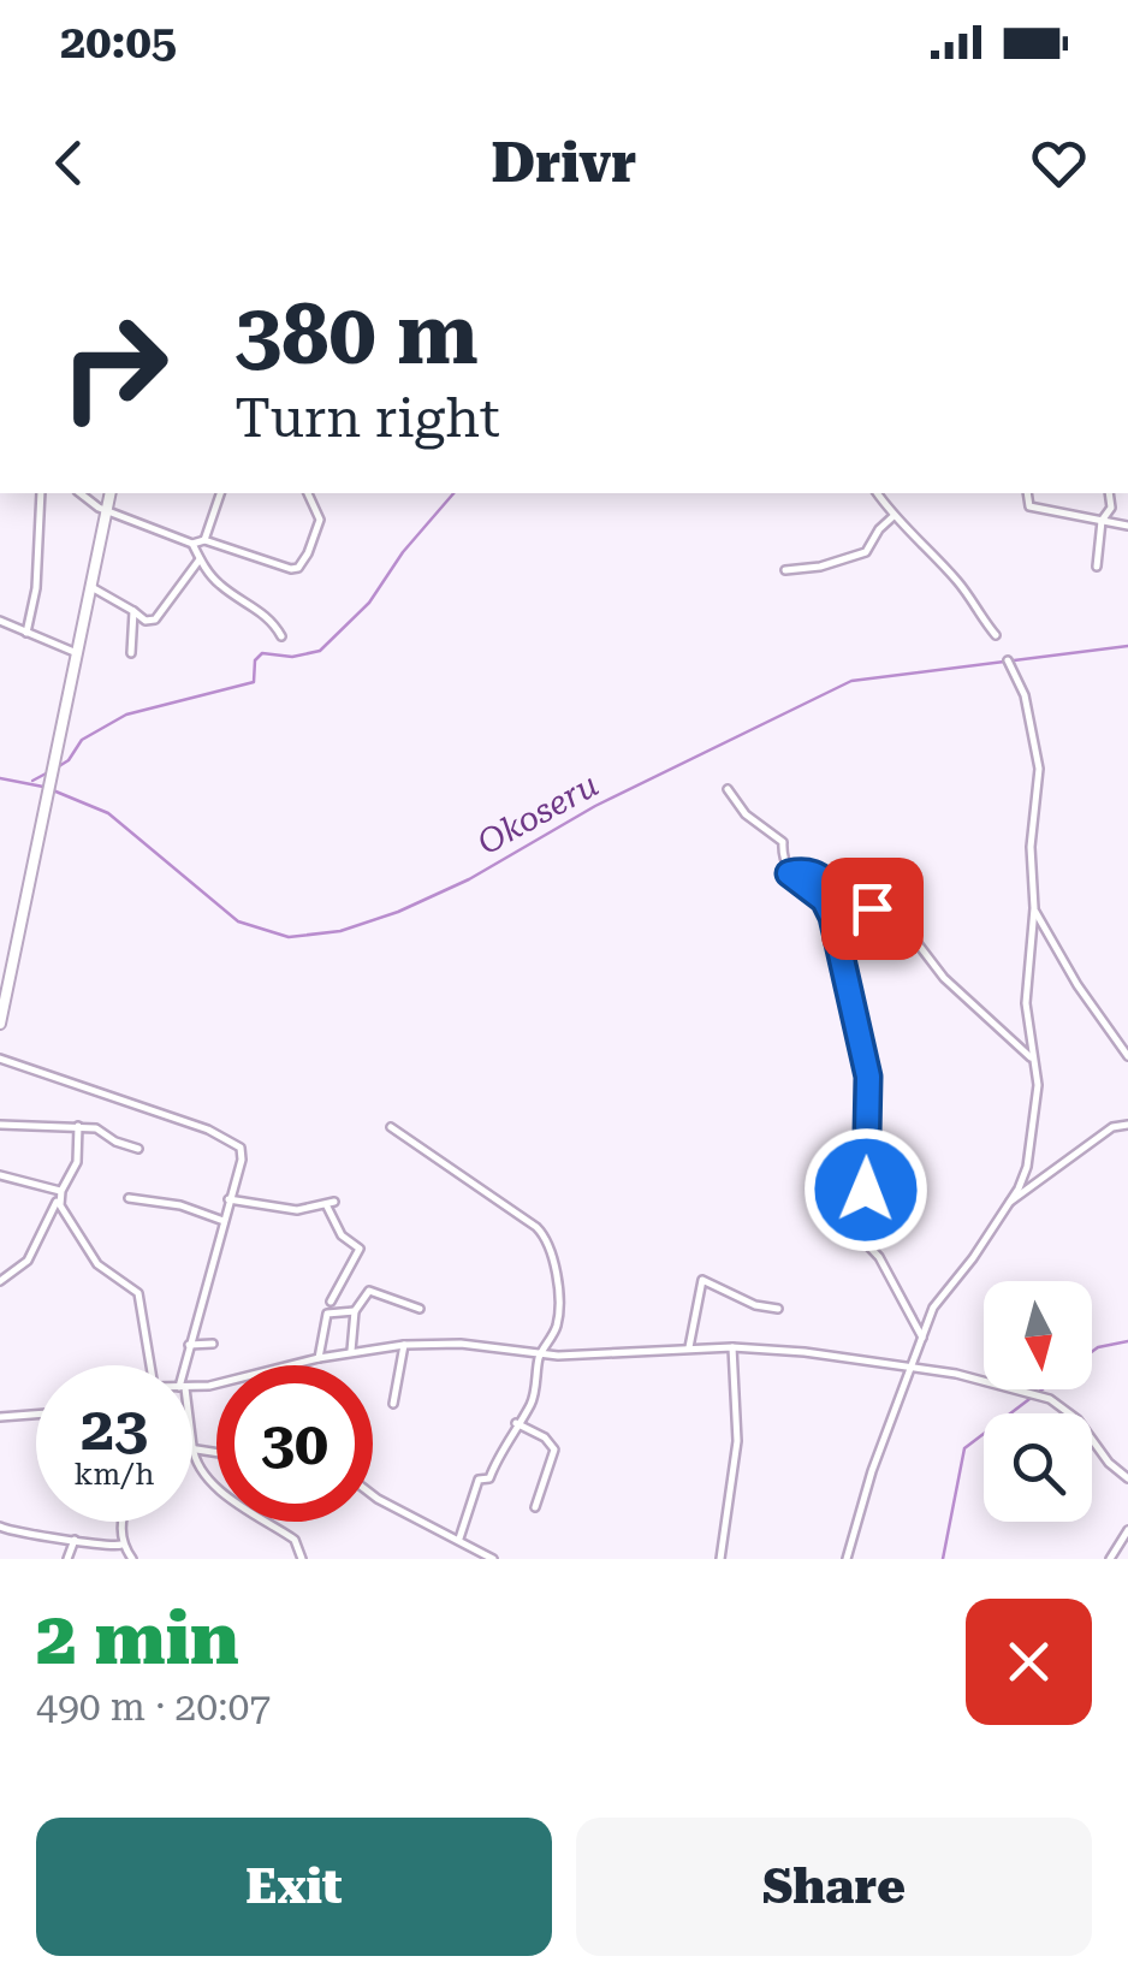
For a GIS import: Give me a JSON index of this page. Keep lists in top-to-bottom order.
{
  "water": ["Okoseru"],
  "north": "bottom",
  "page": {
    "status": "20:05",
    "header": "Drivr",
    "turn": ["380 m", "Turn right"],
    "speed": "23 km/h",
    "limit": "30",
    "heading": ["2 min", "490 m · 20:07"],
    "buttons": ["Exit", "Share"]
  }
}
